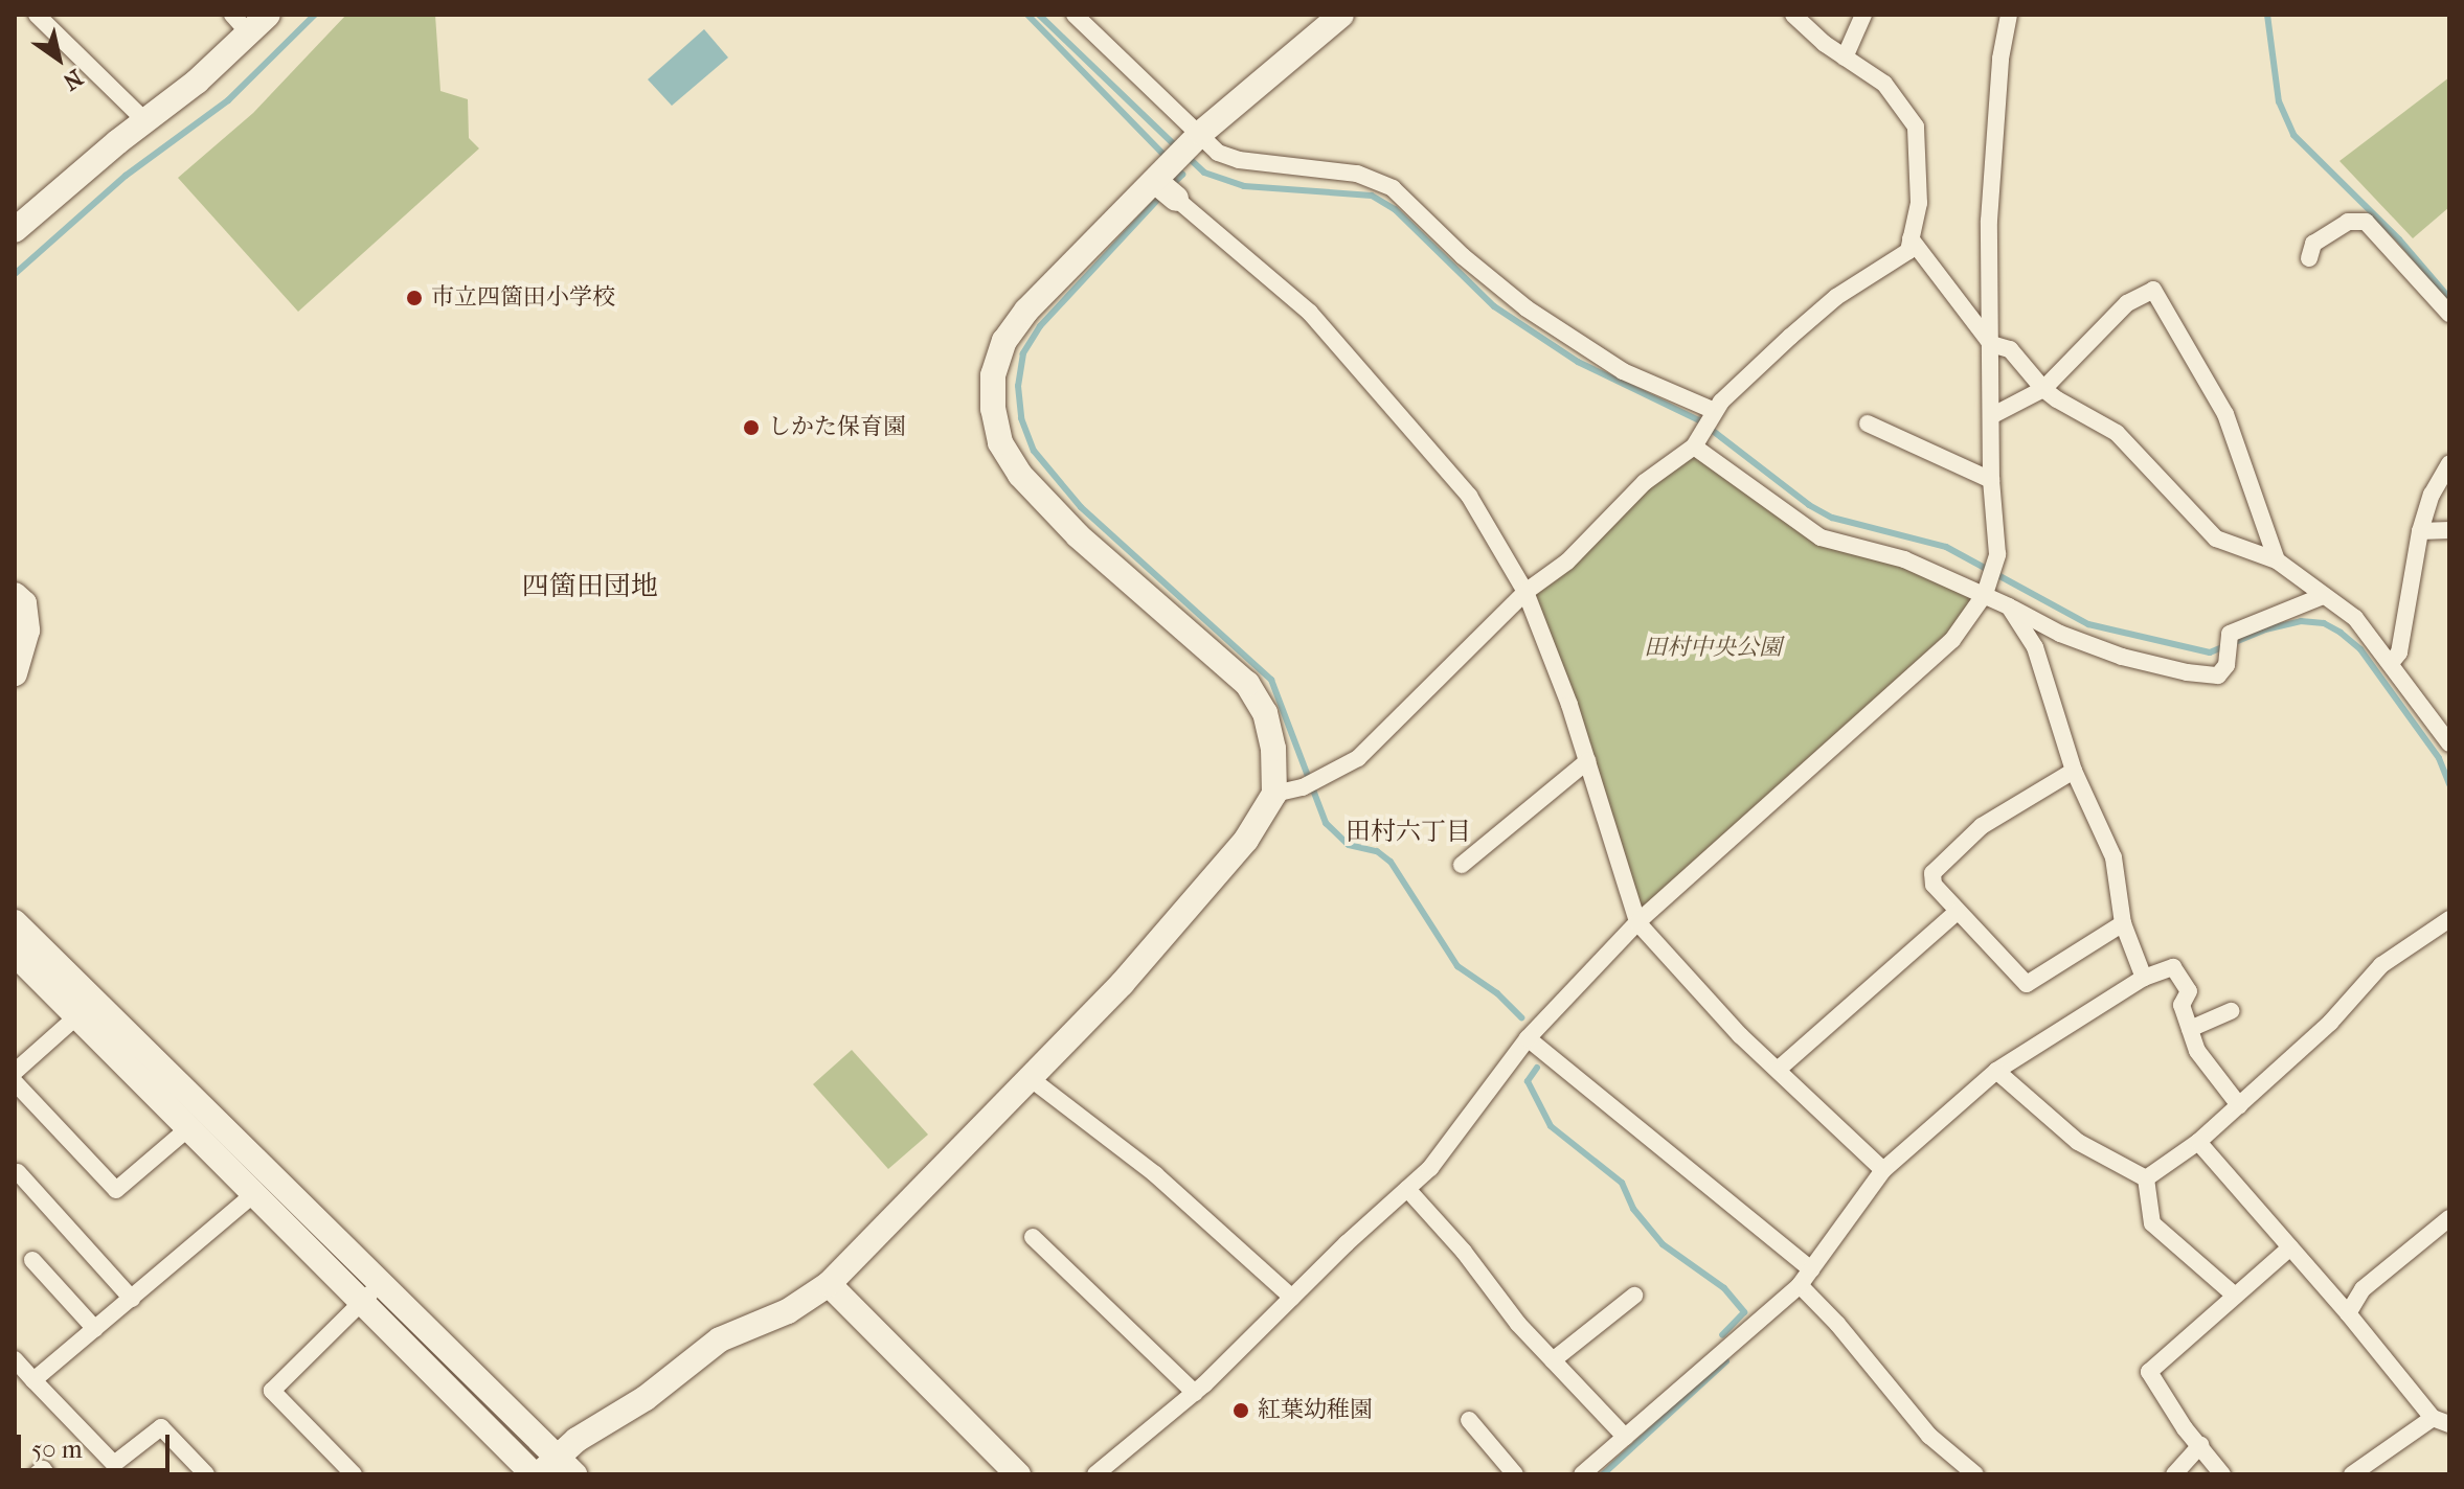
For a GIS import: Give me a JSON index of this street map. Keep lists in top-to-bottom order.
{
  "districts": ["四箇田団地", "田村六丁目"],
  "parks": ["田村中央公園"],
  "places": ["市立四箇田小学校", "しかた保育園", "紅葉幼稚園"],
  "scale_bar": "50 m",
  "north": "bottom right"
}
